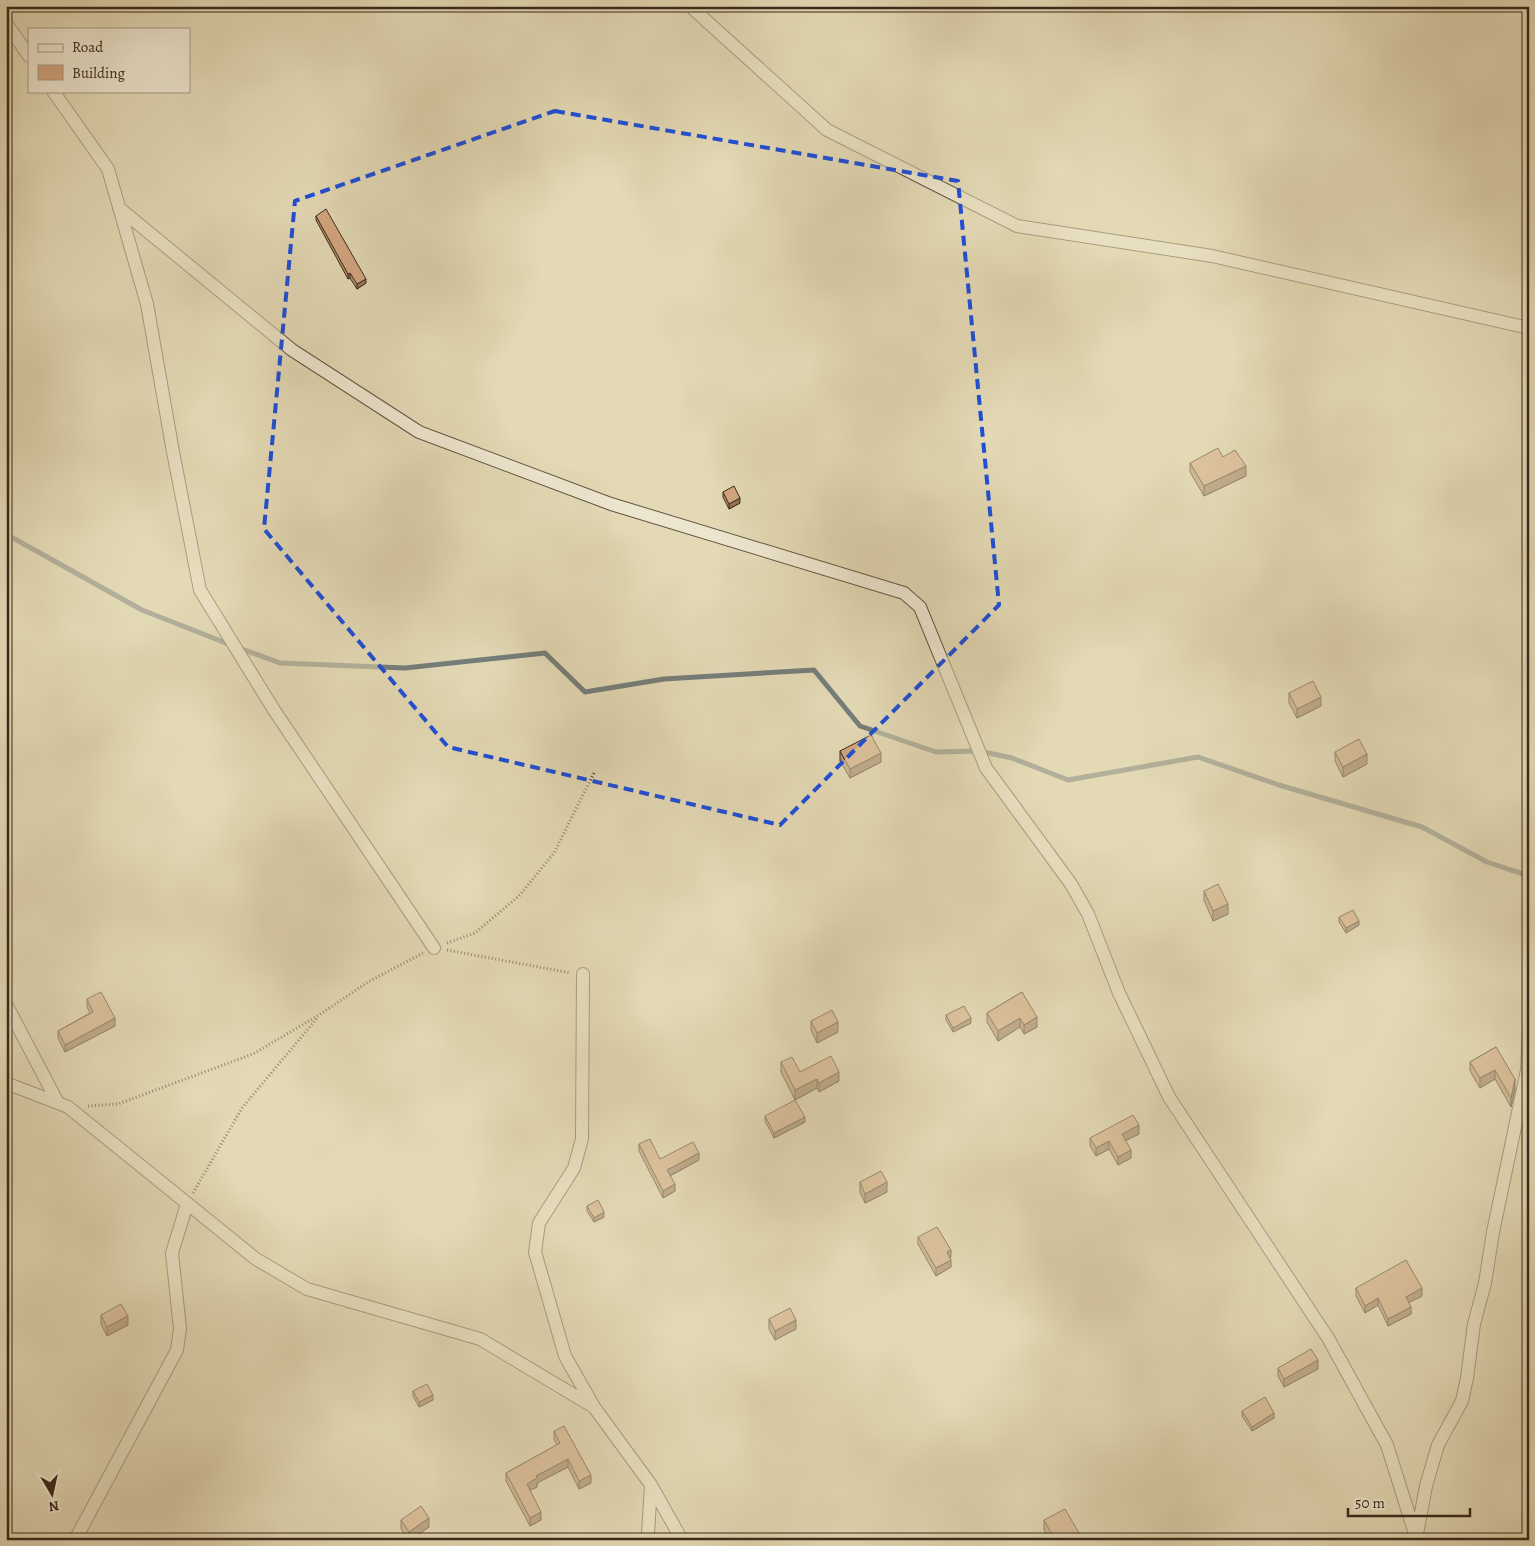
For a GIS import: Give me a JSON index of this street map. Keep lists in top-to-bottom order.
{
  "legend": ["Road", "Building"],
  "scale_bar": "50 m",
  "north": "bottom"
}
